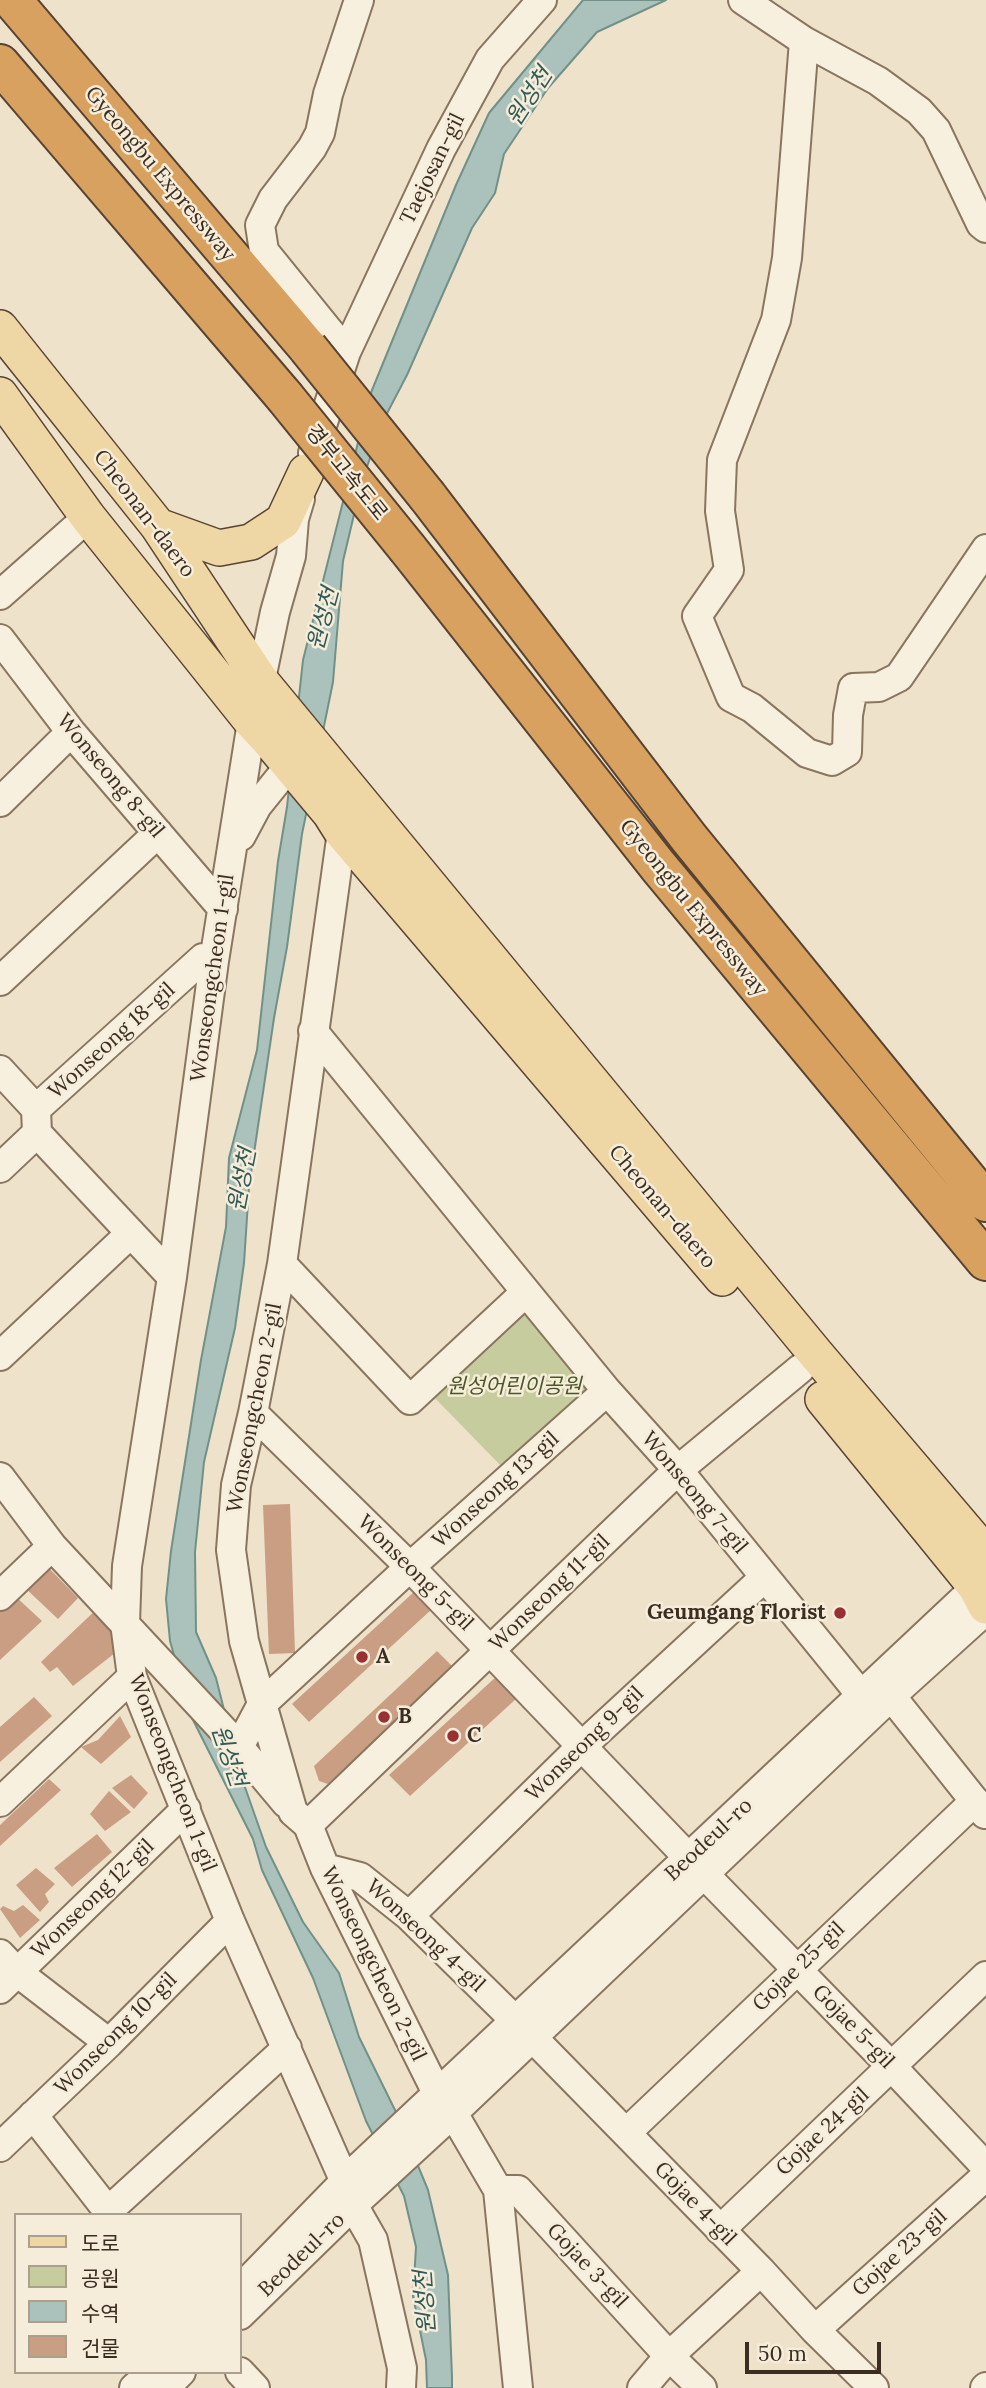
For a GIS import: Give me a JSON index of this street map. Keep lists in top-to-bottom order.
{
  "streets": {
    "highway": ["Gyeongbu Expressway", "경부고속도로"],
    "main road": ["Cheonan-daero"],
    "street": [
      "Taejosan-gil",
      "Wonseong 8-gil",
      "Wonseongcheon 1-gil",
      "Wonseong 18-gil",
      "Wonseongcheon 2-gil",
      "Wonseong 13-gil",
      "Wonseong 7-gil",
      "Wonseong 5-gil",
      "Wonseong 11-gil",
      "Wonseong 9-gil",
      "Beodeul-ro",
      "Wonseong 12-gil",
      "Wonseong 4-gil",
      "Gojae 25-gil",
      "Gojae 5-gil",
      "Wonseong 10-gil",
      "Gojae 24-gil",
      "Gojae 4-gil",
      "Gojae 23-gil",
      "Gojae 3-gil"
    ]
  },
  "crossings": [
    ["Taejosan-gil", "Cheonan-daero"],
    ["Taejosan-gil", "Wonseongcheon 1-gil"],
    ["Gyeongbu Expressway", "경부고속도로"],
    ["Cheonan-daero", "Wonseongcheon 1-gil"],
    ["Cheonan-daero", "Wonseongcheon 2-gil"],
    ["Cheonan-daero", "Wonseong 11-gil"],
    ["Cheonan-daero", "Beodeul-ro"],
    ["Wonseong 8-gil", "Wonseongcheon 1-gil"],
    ["Wonseongcheon 1-gil", "Wonseong 18-gil"],
    ["Wonseongcheon 1-gil", "Beodeul-ro"],
    ["Wonseongcheon 1-gil", "Wonseong 12-gil"],
    ["Wonseongcheon 1-gil", "Wonseong 10-gil"],
    ["Wonseongcheon 2-gil", "Wonseong 13-gil"],
    ["Wonseongcheon 2-gil", "Wonseong 7-gil"],
    ["Wonseongcheon 2-gil", "Wonseong 5-gil"],
    ["Wonseongcheon 2-gil", "Wonseong 11-gil"],
    ["Wonseongcheon 2-gil", "Beodeul-ro"],
    ["Wonseongcheon 2-gil", "Wonseong 4-gil"],
    ["Wonseongcheon 2-gil", "Gojae 3-gil"],
    ["Wonseong 13-gil", "Wonseong 7-gil"],
    ["Wonseong 13-gil", "Wonseong 5-gil"],
    ["Wonseong 7-gil", "Wonseong 11-gil"],
    ["Wonseong 7-gil", "Wonseong 9-gil"],
    ["Wonseong 7-gil", "Beodeul-ro"],
    ["Wonseong 5-gil", "Wonseong 11-gil"],
    ["Wonseong 5-gil", "Wonseong 9-gil"],
    ["Wonseong 5-gil", "Beodeul-ro"],
    ["Wonseong 5-gil", "Gojae 5-gil"],
    ["Wonseong 9-gil", "Wonseong 4-gil"],
    ["Beodeul-ro", "Wonseong 4-gil"],
    ["Beodeul-ro", "Gojae 5-gil"],
    ["Beodeul-ro", "Gojae 4-gil"],
    ["Wonseong 4-gil", "Gojae 4-gil"],
    ["Gojae 25-gil", "Gojae 5-gil"],
    ["Gojae 25-gil", "Gojae 4-gil"],
    ["Gojae 5-gil", "Gojae 24-gil"],
    ["Gojae 24-gil", "Gojae 4-gil"],
    ["Gojae 4-gil", "Gojae 23-gil"]
  ],
  "water": ["원성천"],
  "parks": ["원성어린이공원"],
  "places": [
    "Geumgang Florist",
    "A",
    "B",
    "C"
  ],
  "legend": [
    "도로",
    "공원",
    "수역",
    "건물"
  ],
  "scale_bar": "50 m"
}
